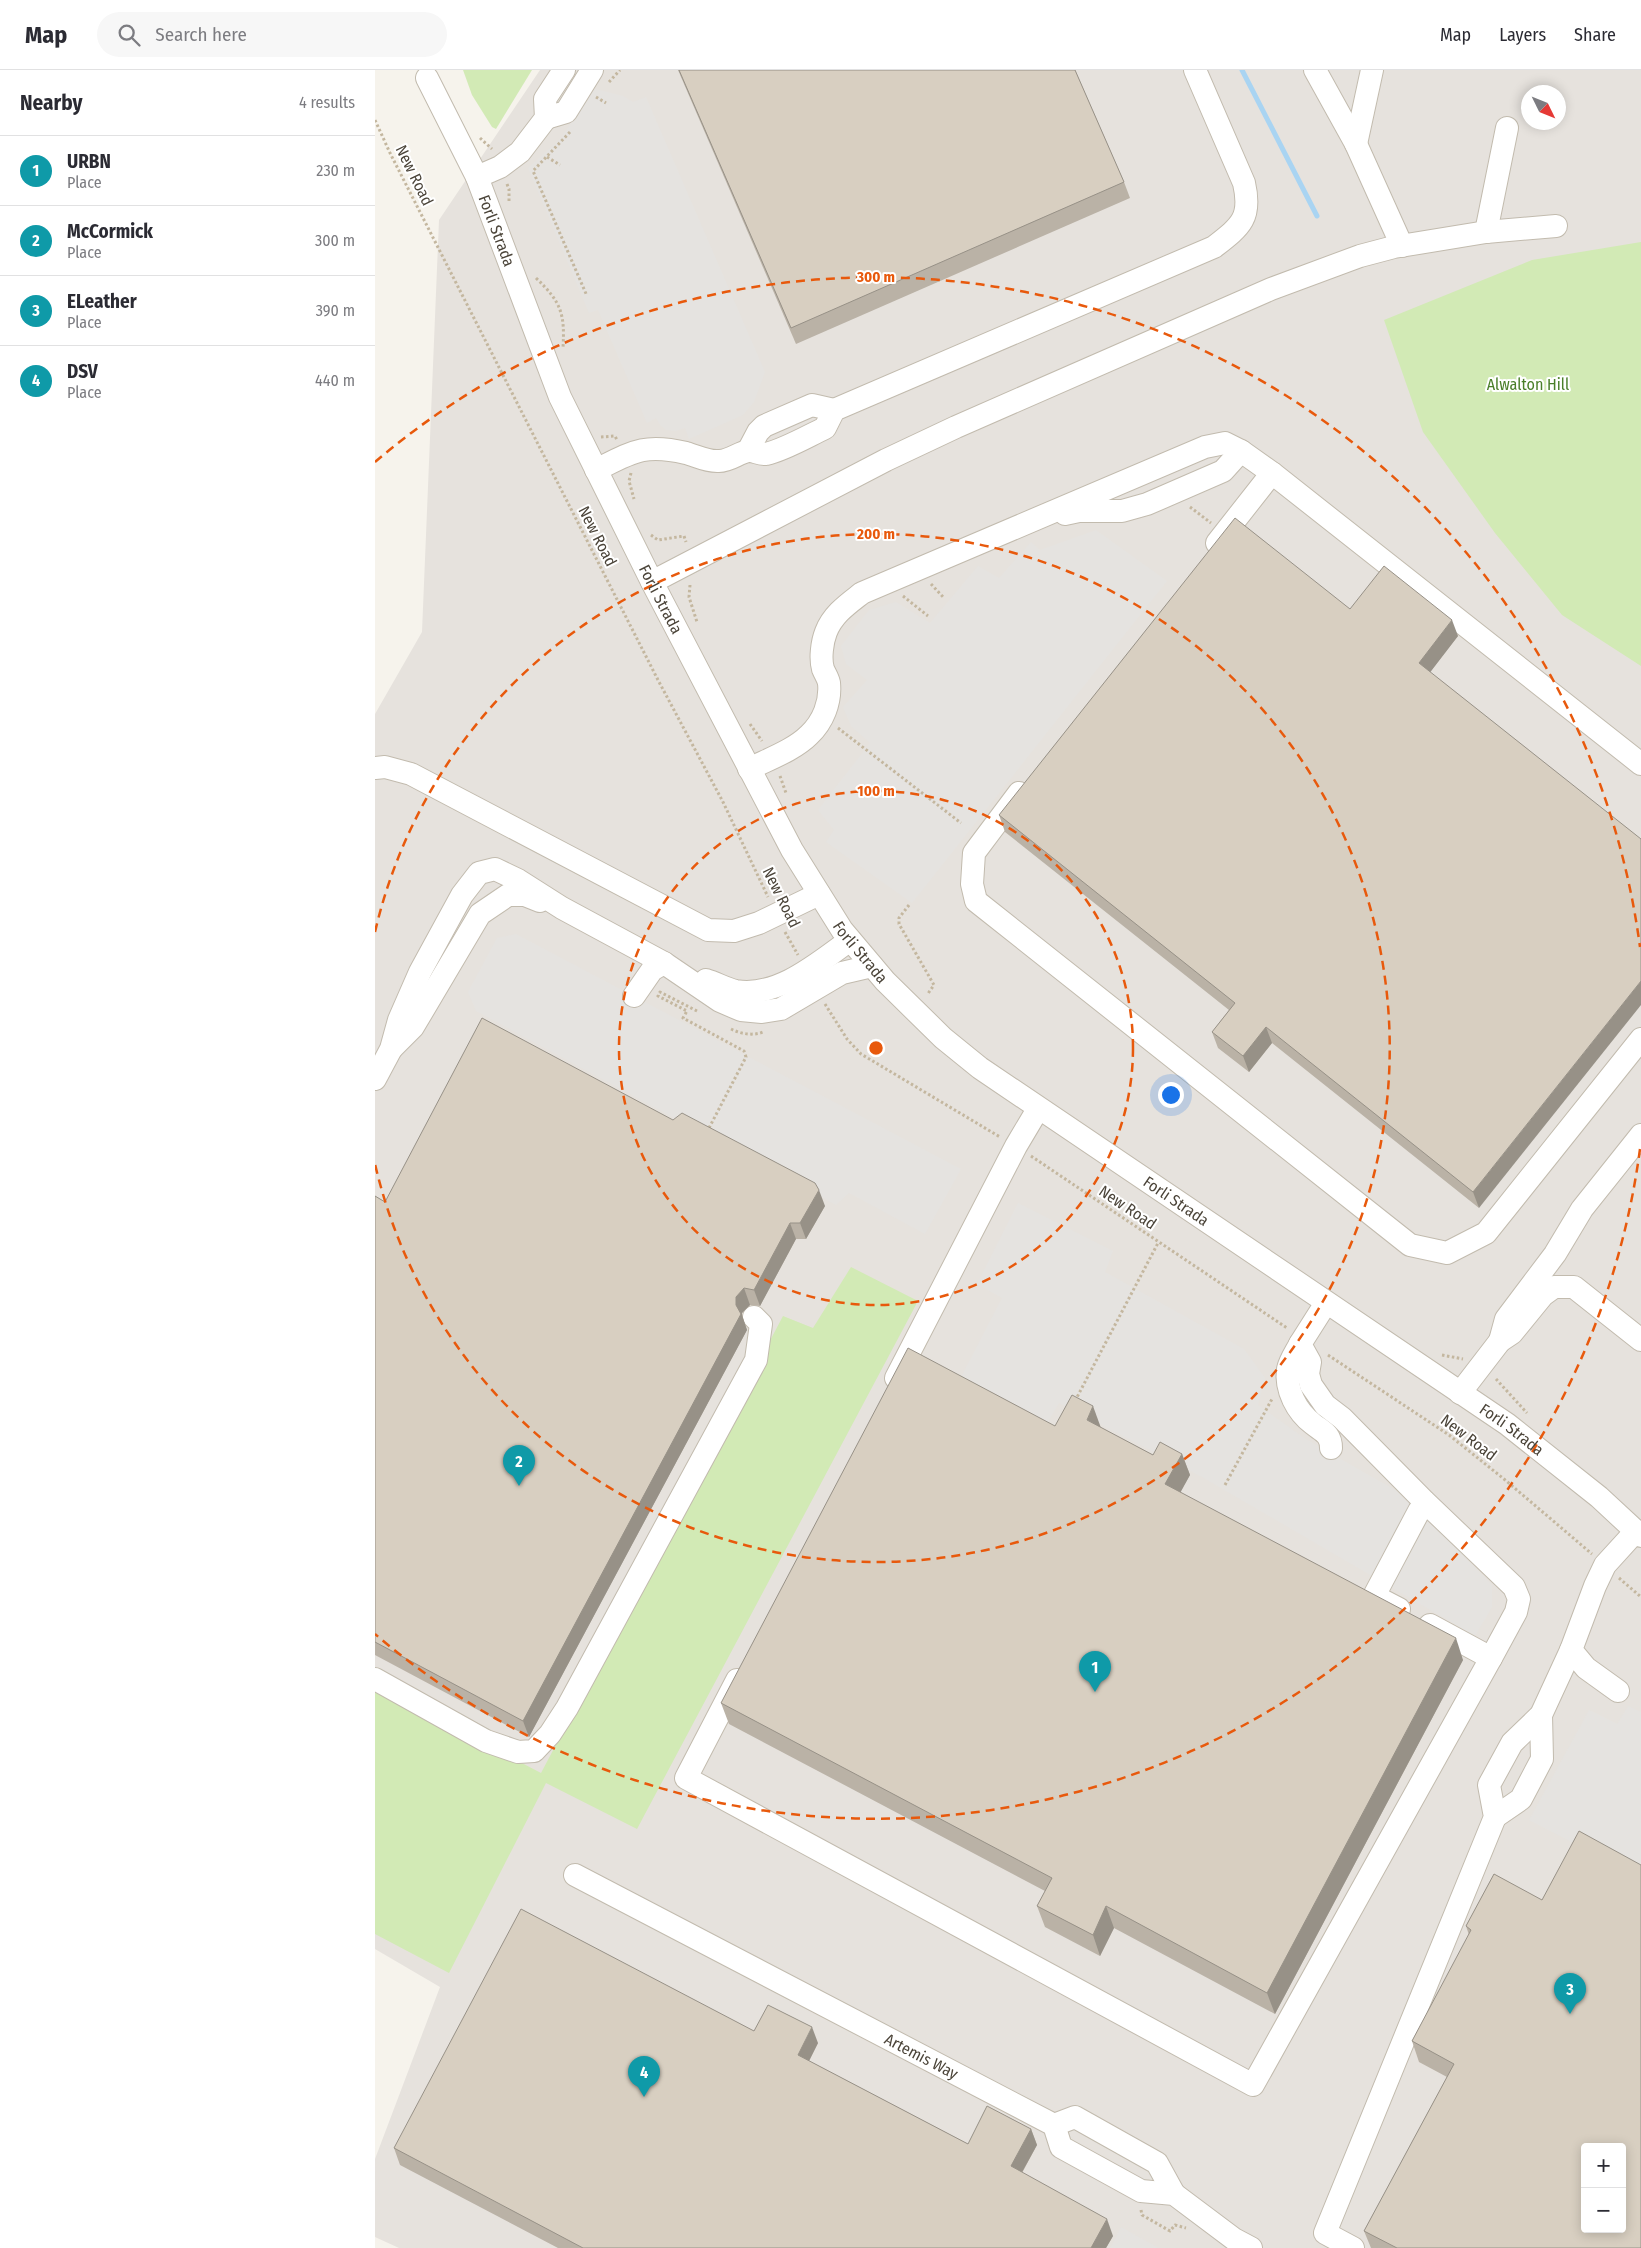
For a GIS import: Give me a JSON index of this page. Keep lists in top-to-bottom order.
{
  "streets": {
    "street": ["Forli Strada", "Artemis Way"],
    "path": ["New Road"]
  },
  "parks": ["Alwalton Hill"],
  "north": "bottom right",
  "page": {
    "header": "Map",
    "search": "Search here",
    "nav": ["Map", "Layers", "Share"],
    "heading": ["Nearby", "4 results"],
    "list": [
      {
        "mark": "1",
        "name": "URBN",
        "note": "Place",
        "value": "230 m"
      },
      {
        "mark": "2",
        "name": "McCormick",
        "note": "Place",
        "value": "300 m"
      },
      {
        "mark": "3",
        "name": "ELeather",
        "note": "Place",
        "value": "390 m"
      },
      {
        "mark": "4",
        "name": "DSV",
        "note": "Place",
        "value": "440 m"
      }
    ],
    "pins": [
      "2",
      "1",
      "3",
      "4"
    ],
    "map_buttons": ["+", "−"]
  },
  "rings": ["300 m", "200 m", "100 m"]
}
